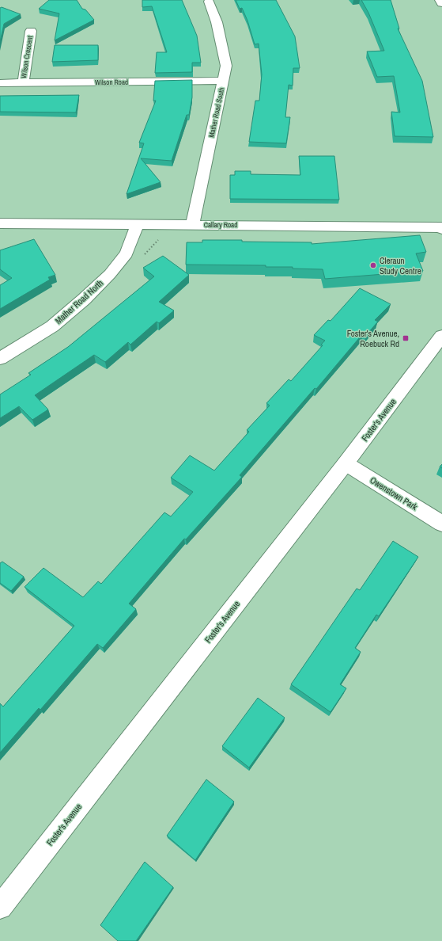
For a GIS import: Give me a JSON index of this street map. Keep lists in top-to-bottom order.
{
  "streets": {
    "street": [
      "Wilson Crescent",
      "Wilson Road",
      "Mather Road South",
      "Callary Road",
      "Mather Road North",
      "Foster's Avenue",
      "Owenstown Park"
    ]
  },
  "crossings": [
    ["Wilson Crescent", "Wilson Road"],
    ["Wilson Road", "Mather Road South"],
    ["Mather Road South", "Callary Road"],
    ["Callary Road", "Mather Road North"],
    ["Foster's Avenue", "Owenstown Park"]
  ],
  "places": {
    "other": ["Cleraun Study Centre"],
    "transit": ["Foster's Avenue, Roebuck Rd"]
  }
}
